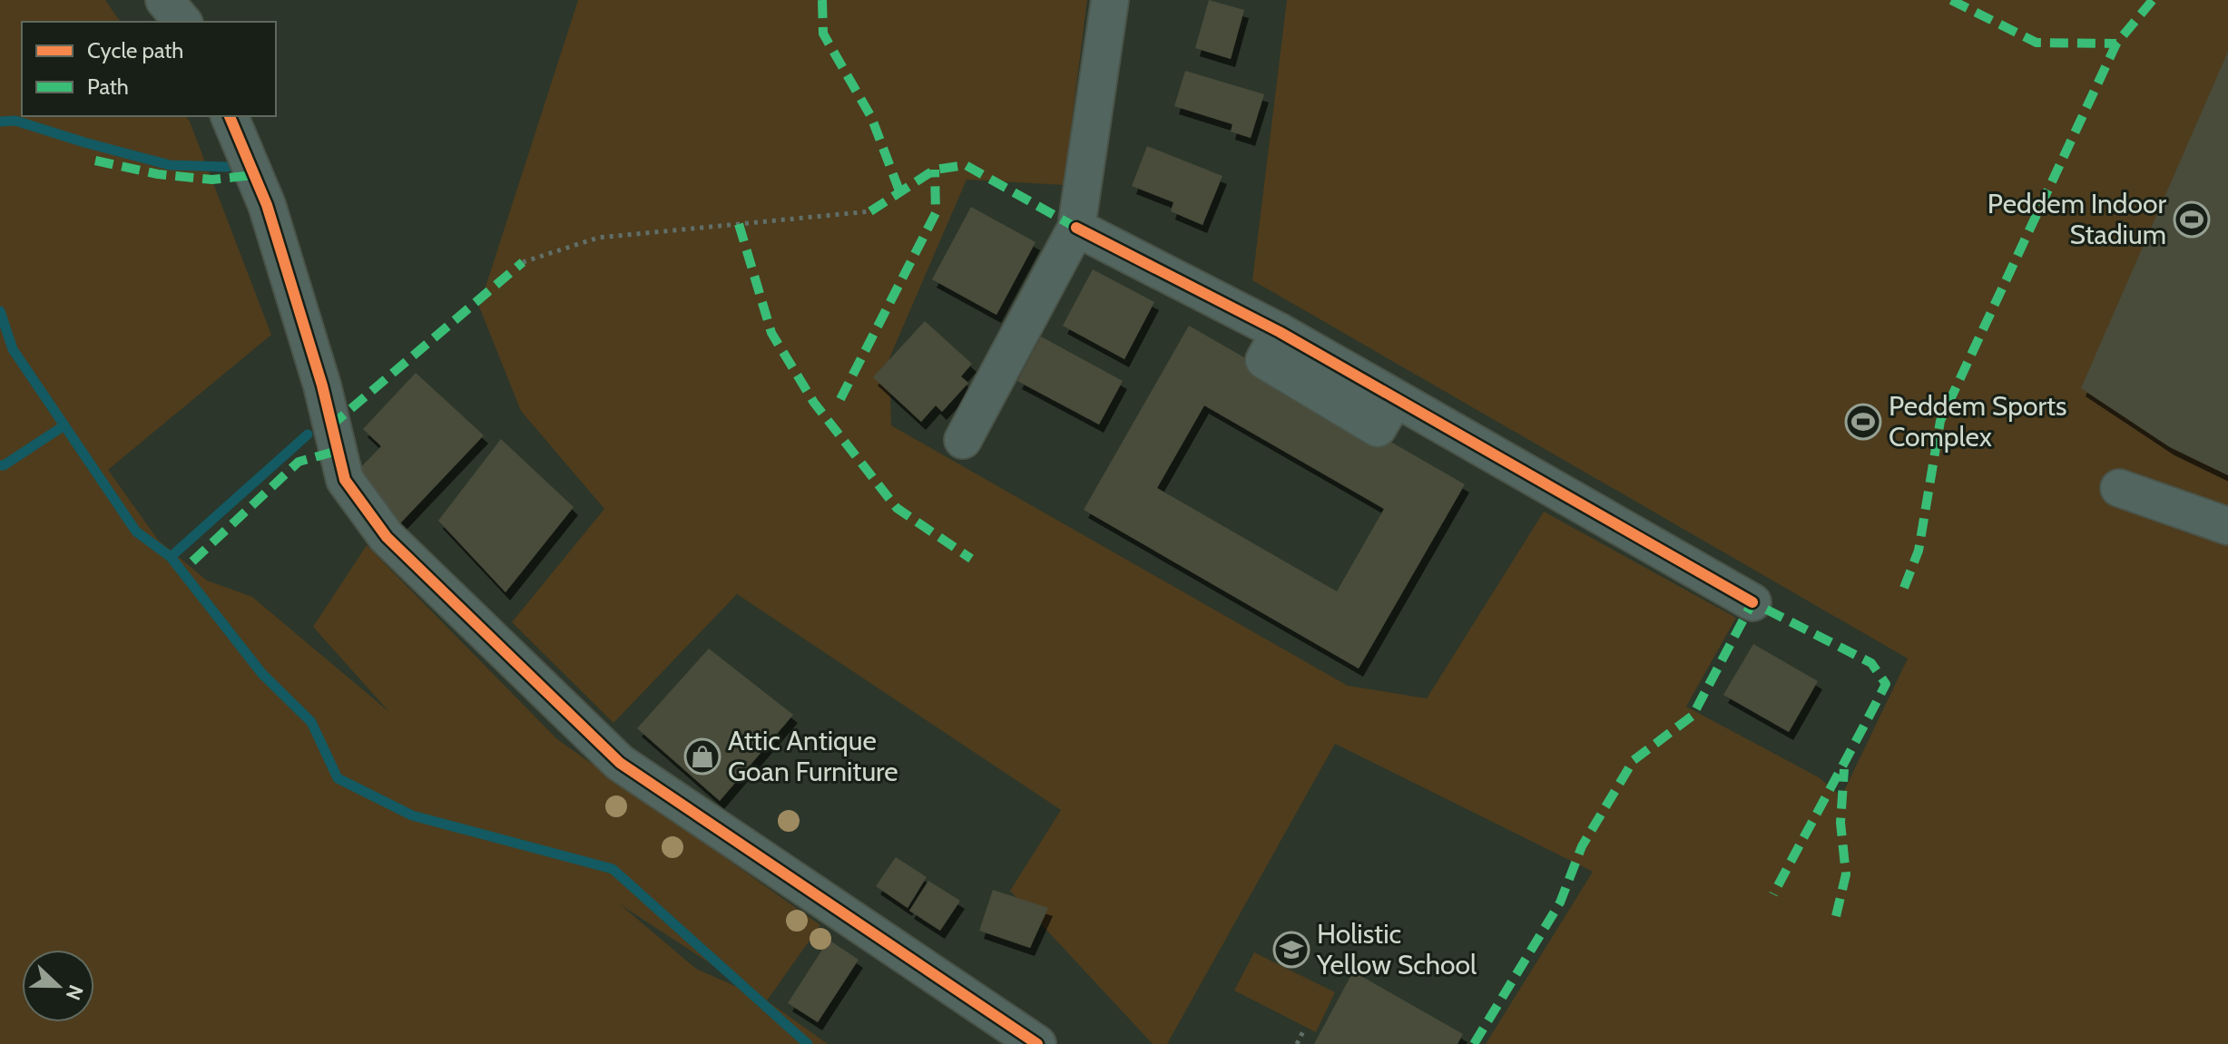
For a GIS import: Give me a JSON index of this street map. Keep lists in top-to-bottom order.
{
  "places": {
    "sports": ["Peddem Indoor Stadium", "Peddem Sports Complex"],
    "shop": ["Attic Antique Goan Furniture"],
    "school or university": ["Holistic Yellow School"]
  },
  "legend": ["Cycle path", "Path"],
  "north": "right"
}
